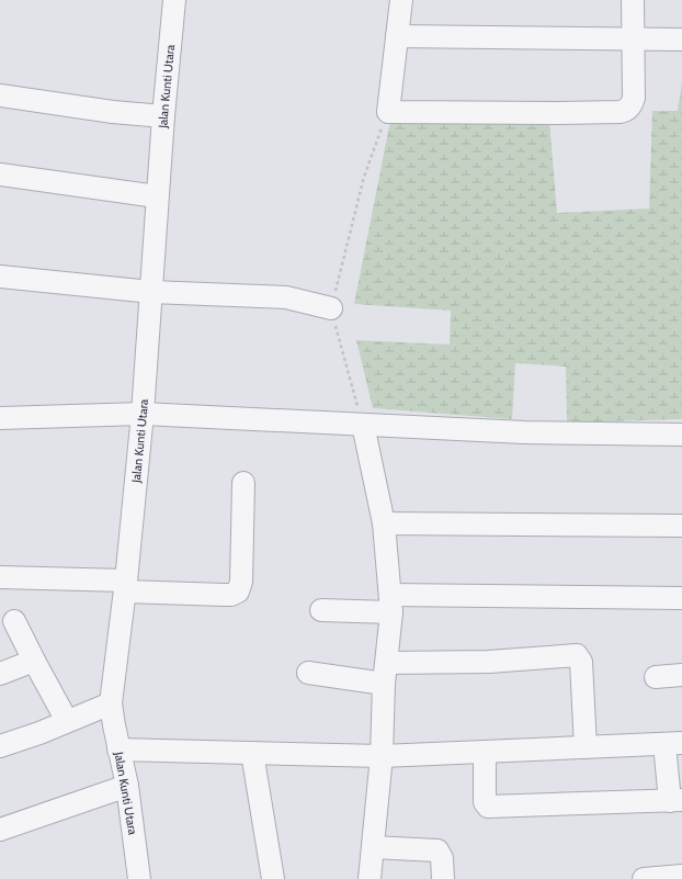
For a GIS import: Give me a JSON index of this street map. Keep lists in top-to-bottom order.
{
  "streets": {
    "street": ["Jalan Kunti Utara"]
  }
}
